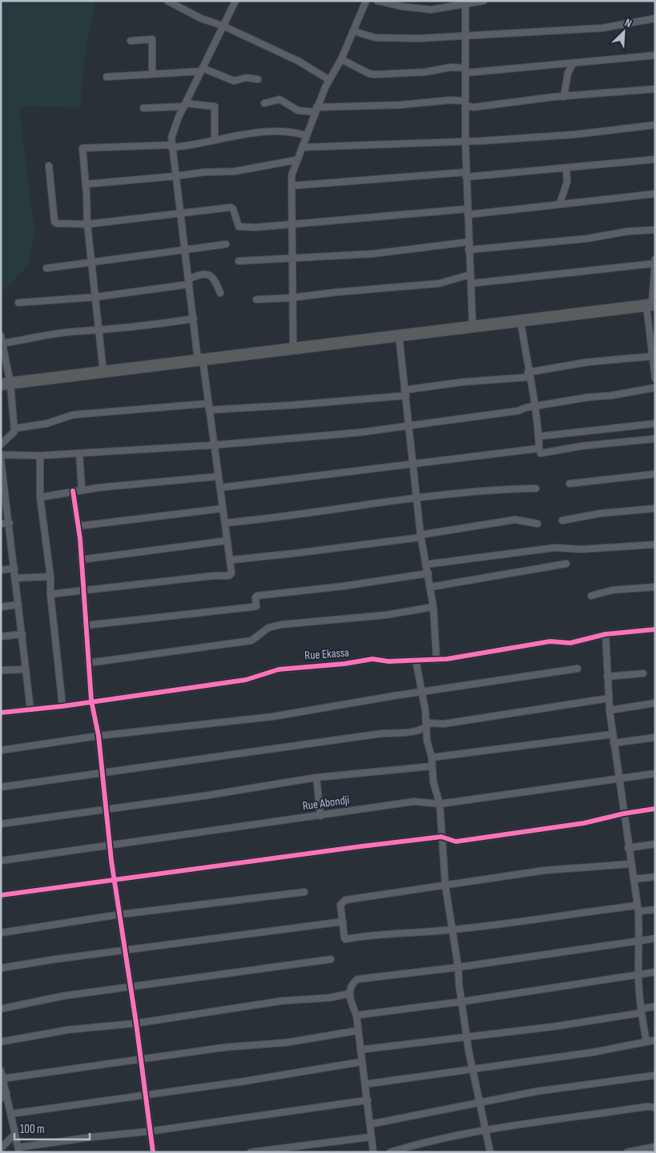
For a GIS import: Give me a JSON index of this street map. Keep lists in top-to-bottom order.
{
  "streets": {
    "street": ["Rue Ekassa", "Rue Abondji"]
  },
  "scale_bar": "100 m",
  "north": "top right"
}
